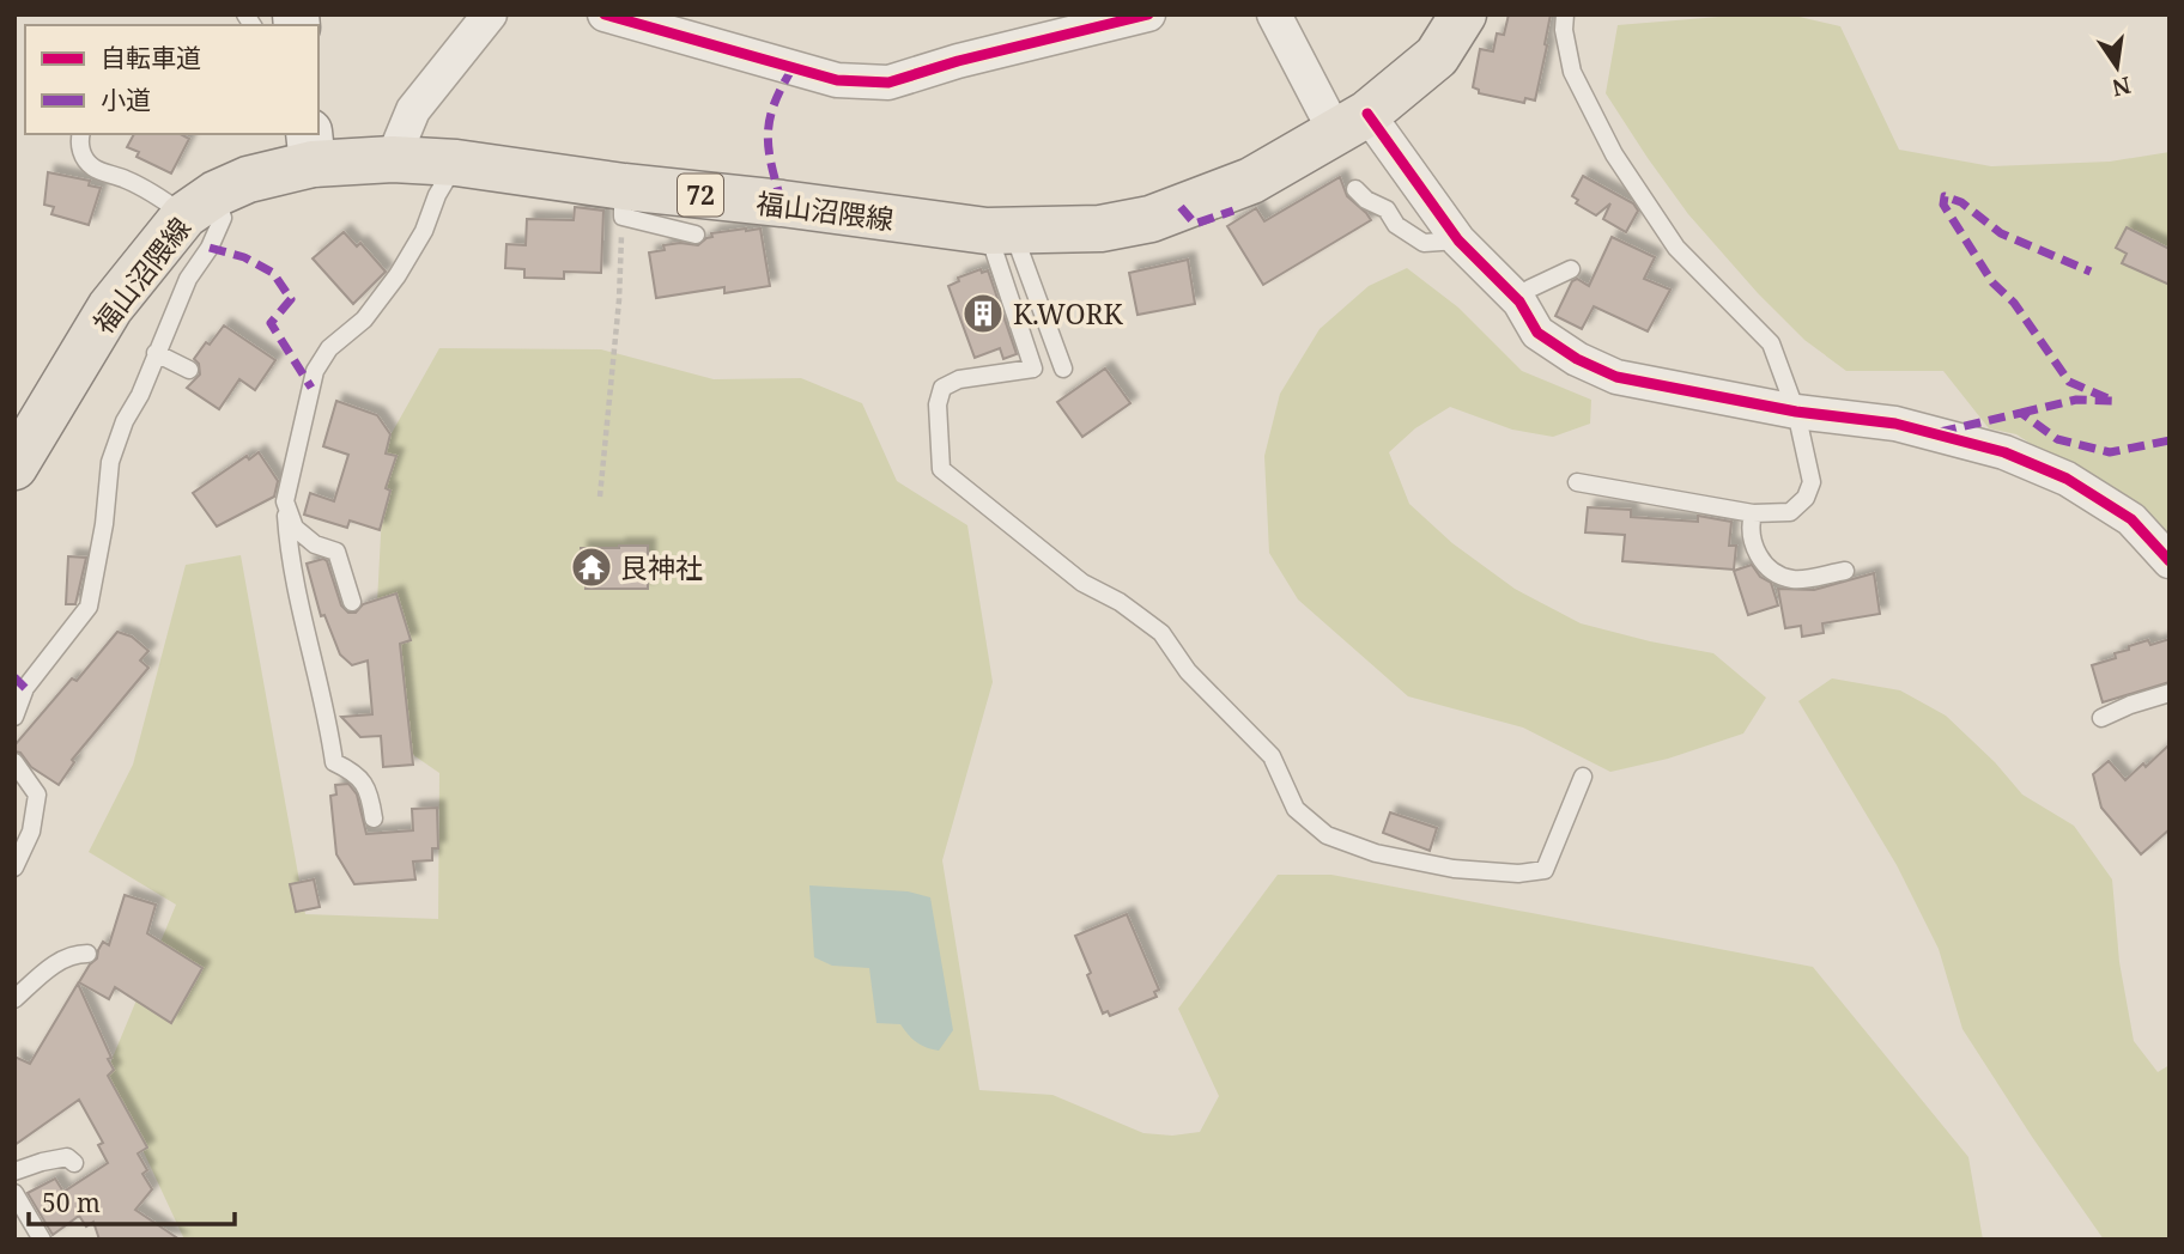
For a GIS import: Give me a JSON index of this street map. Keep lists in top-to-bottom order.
{
  "streets": {
    "main road": ["72", "福山沼隈線"]
  },
  "places": {
    "building": ["K.WORK"],
    "temple": ["艮神社"]
  },
  "legend": ["自転車道", "小道"],
  "scale_bar": "50 m",
  "north": "bottom"
}
